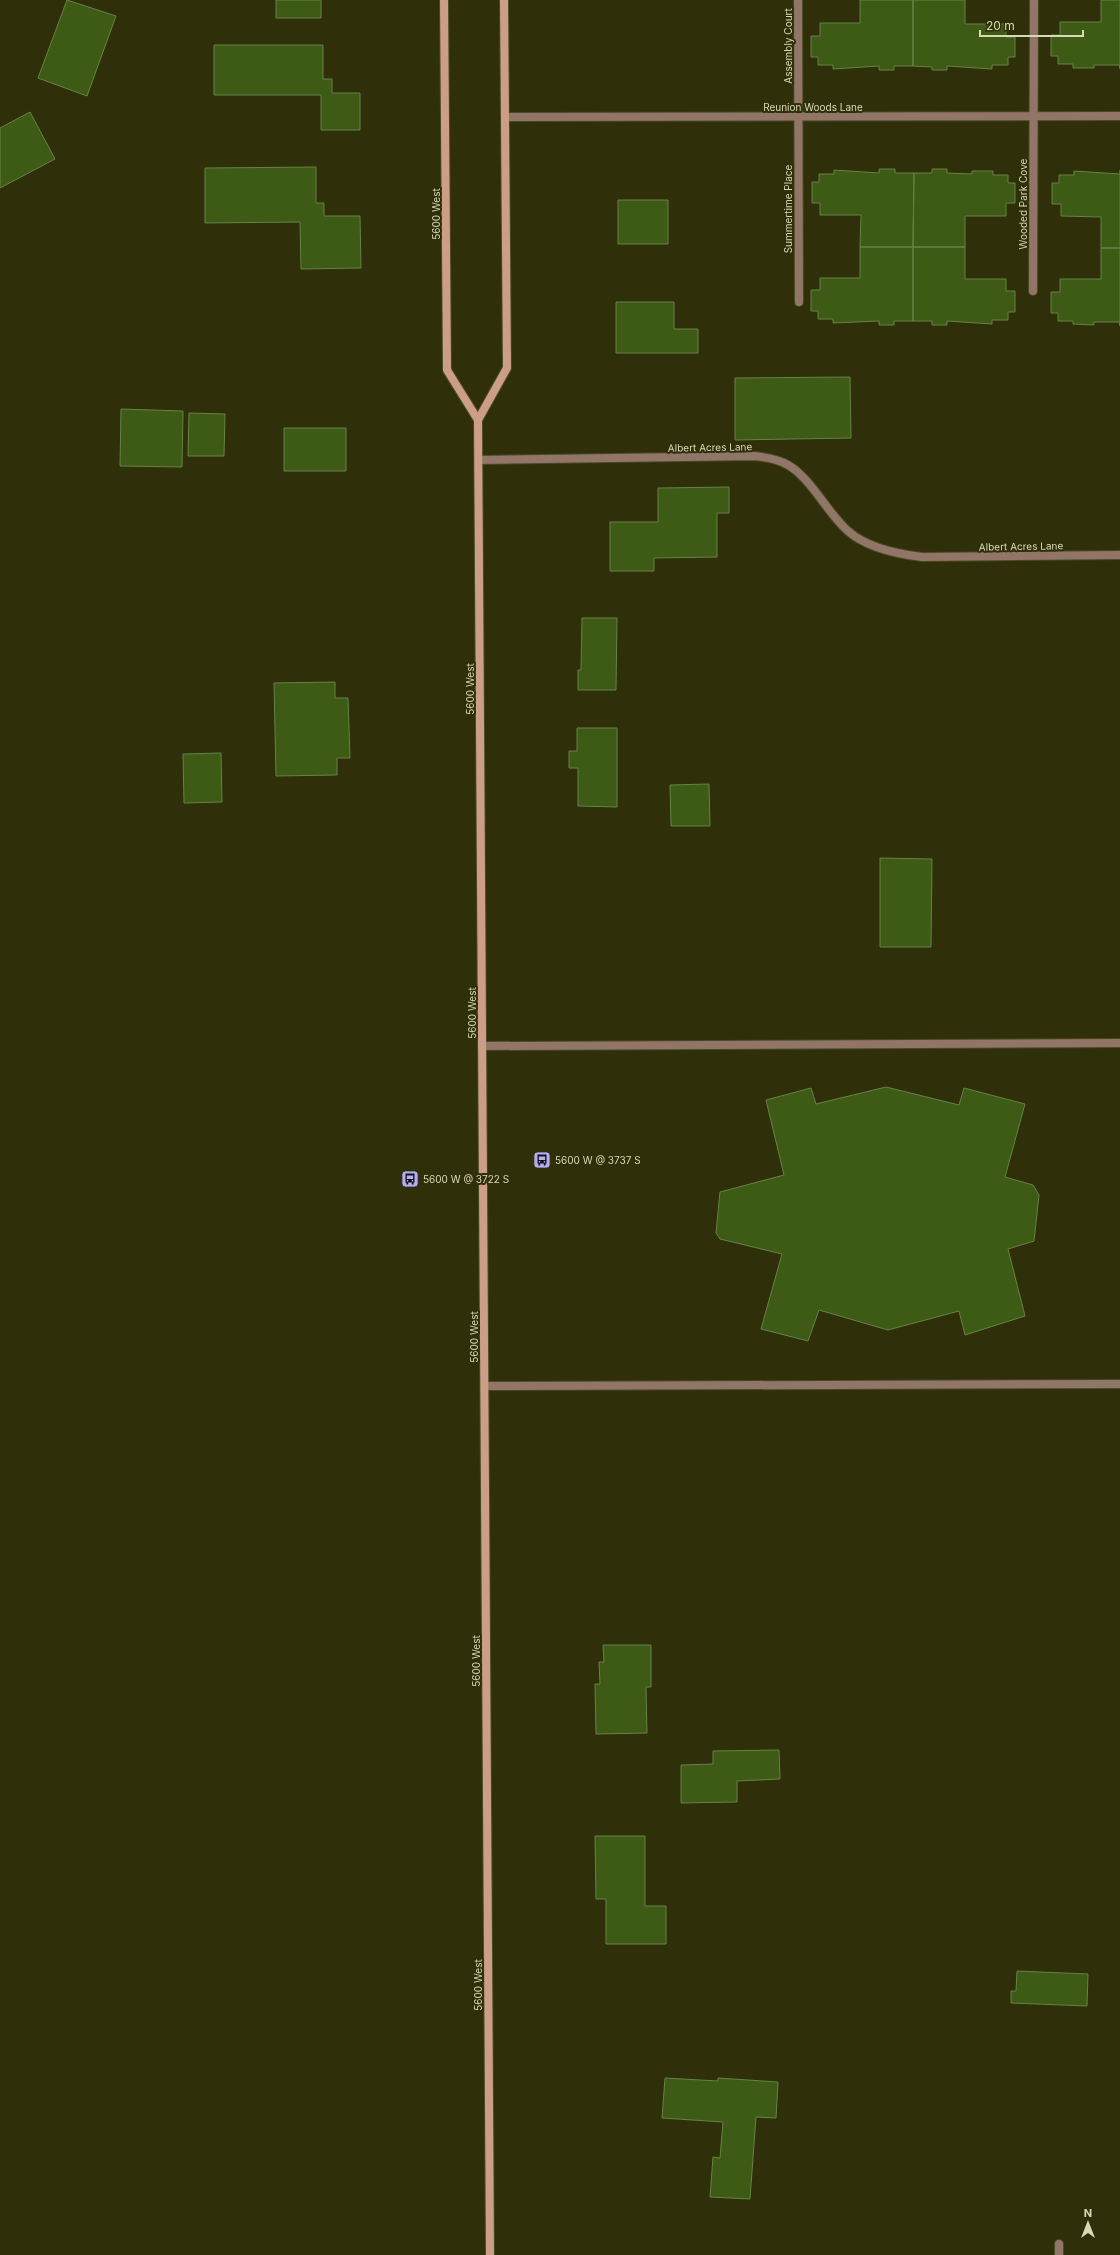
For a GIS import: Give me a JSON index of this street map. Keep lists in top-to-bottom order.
{
  "streets": {
    "main road": ["5600 West"],
    "street": [
      "Assembly Court",
      "Reunion Woods Lane",
      "Wooded Park Cove",
      "Summertime Place",
      "Albert Acres Lane"
    ]
  },
  "crossings": [
    ["Assembly Court", "Reunion Woods Lane"],
    ["Assembly Court", "Summertime Place"],
    ["Reunion Woods Lane", "Wooded Park Cove"],
    ["Reunion Woods Lane", "Summertime Place"],
    ["5600 West", "Albert Acres Lane"]
  ],
  "places": {
    "bus stop": ["5600 W @ 3737 S", "5600 W @ 3722 S"]
  },
  "scale_bar": "20 m",
  "north": "top"
}
